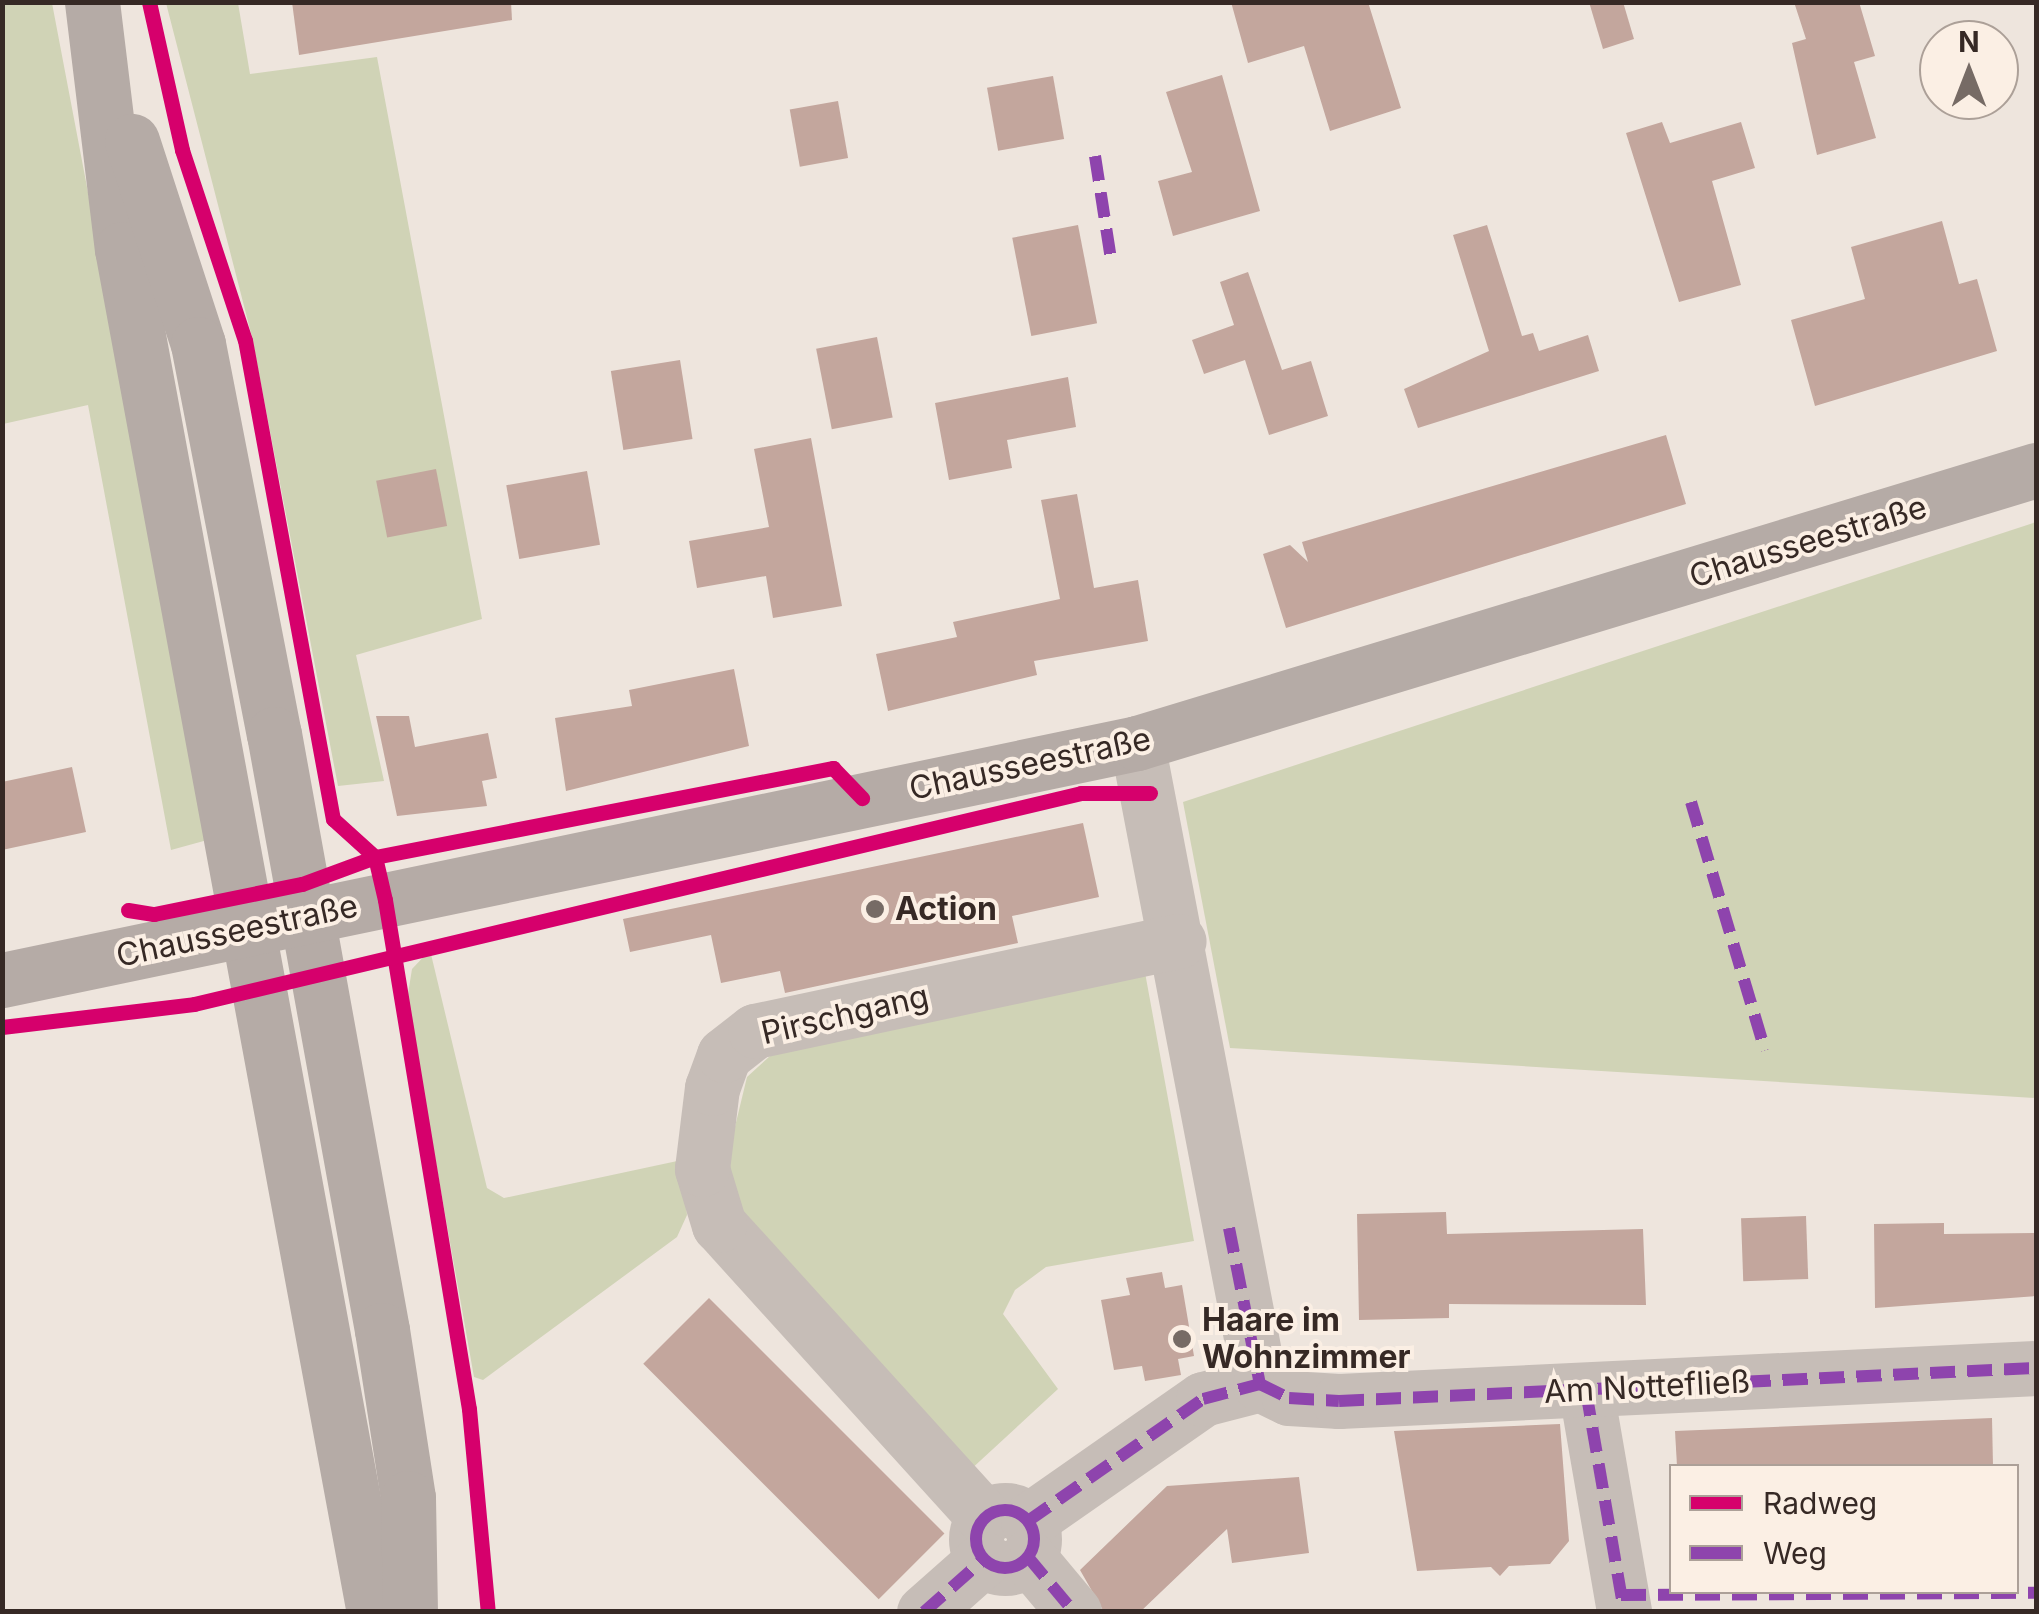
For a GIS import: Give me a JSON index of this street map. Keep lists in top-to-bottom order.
{
  "streets": {
    "main road": ["Chausseestraße"],
    "street": ["Pirschgang", "Am Nottefließ"]
  },
  "places": ["Action", "Haare im Wohnzimmer"],
  "legend": ["Radweg", "Weg"],
  "north": "top"
}
